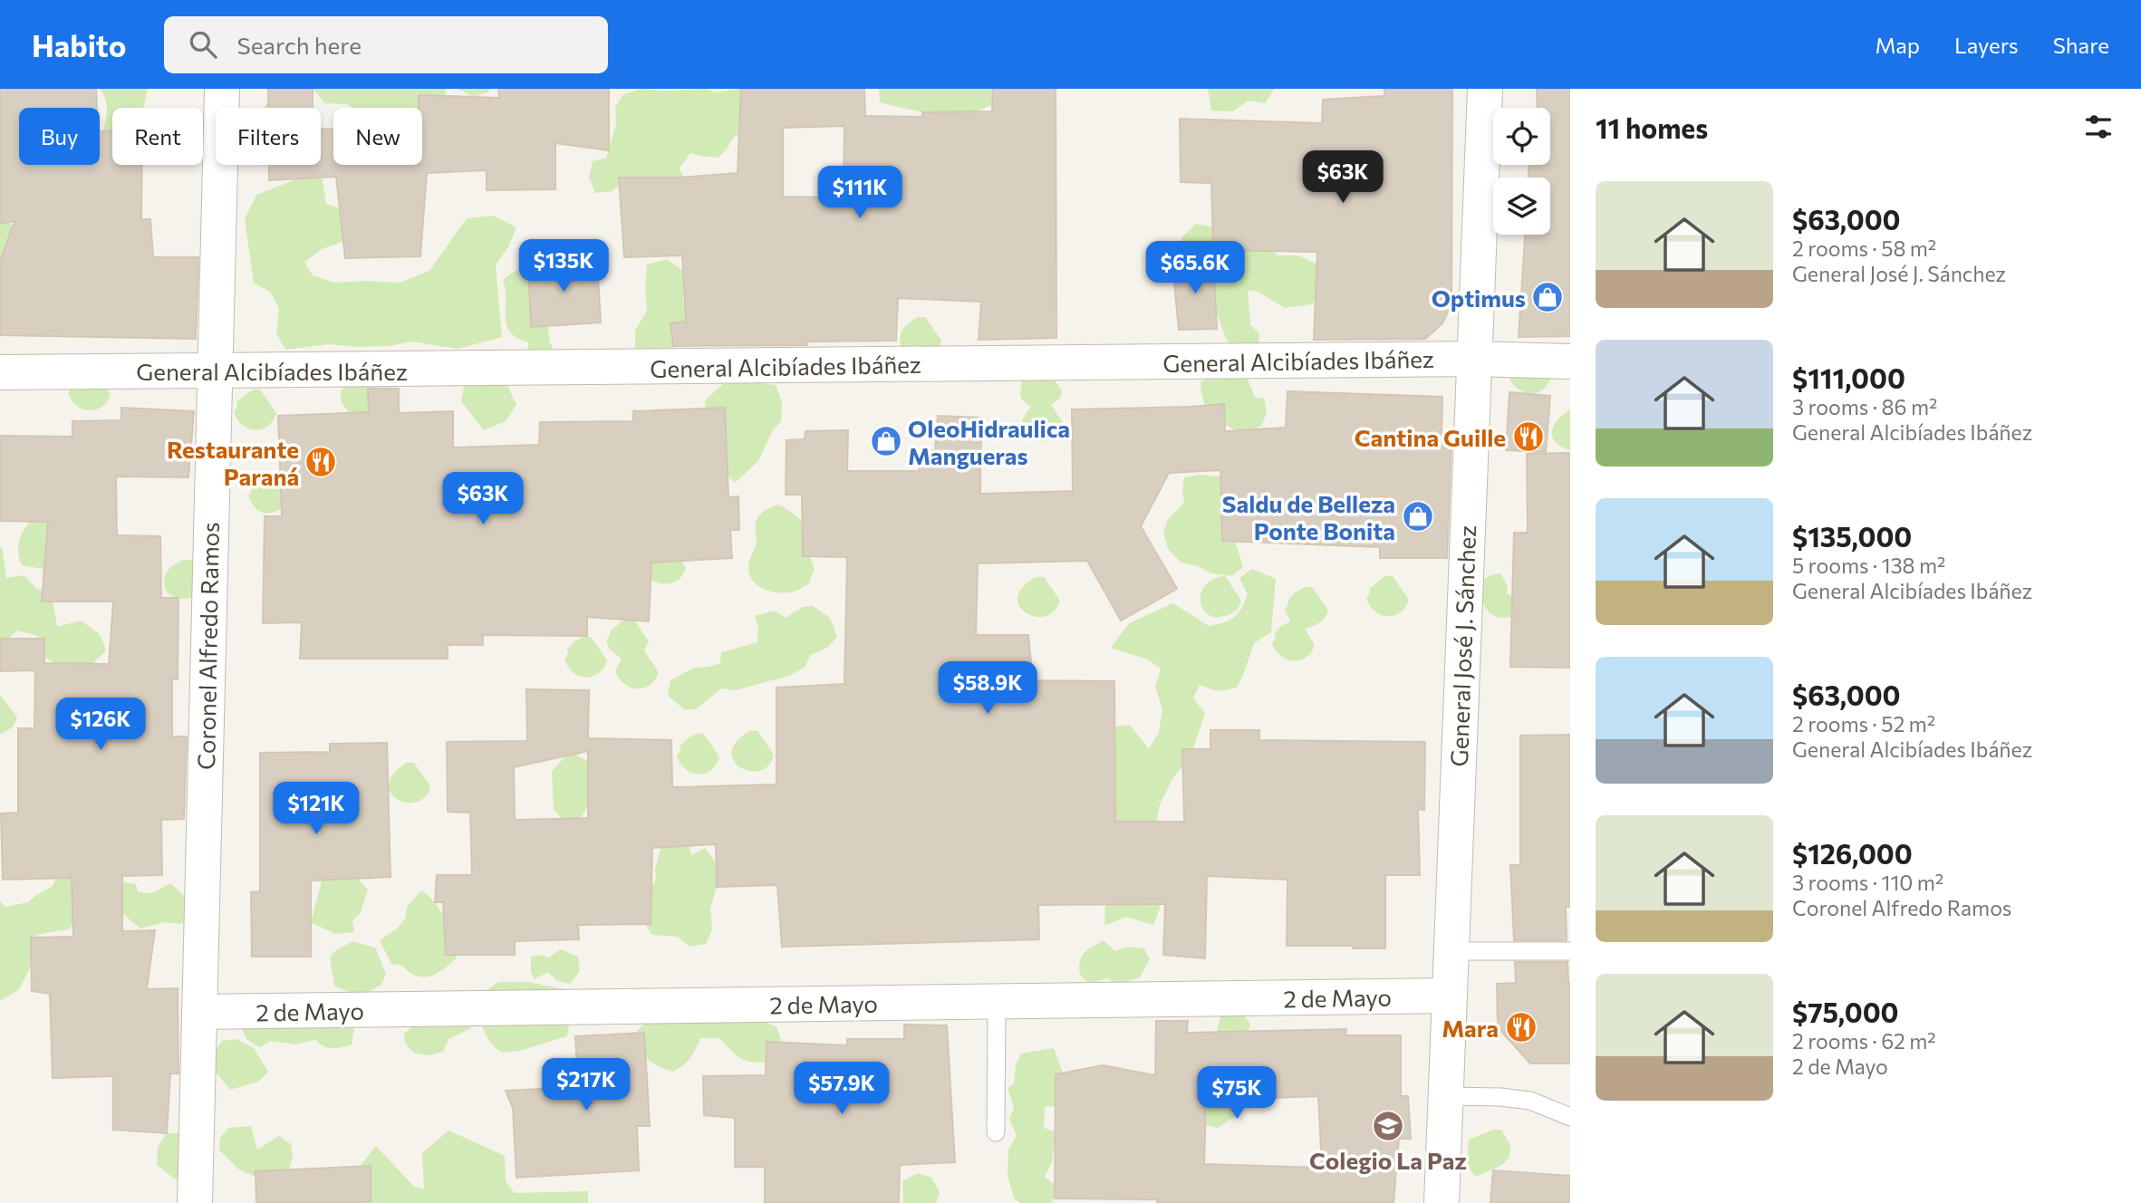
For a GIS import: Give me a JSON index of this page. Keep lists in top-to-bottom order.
{
  "streets": {
    "street": [
      "General Alcibíades Ibáñez",
      "Coronel Alfredo Ramos",
      "General José J. Sánchez",
      "2 de Mayo"
    ]
  },
  "crossings": [
    ["General Alcibíades Ibáñez", "Coronel Alfredo Ramos"],
    ["General Alcibíades Ibáñez", "General José J. Sánchez"],
    ["Coronel Alfredo Ramos", "2 de Mayo"],
    ["General José J. Sánchez", "2 de Mayo"]
  ],
  "places": {
    "shop": ["Optimus", "OleoHidraulica Mangueras", "Saldu de Belleza Ponte Bonita"],
    "restaurant": ["Cantina Guille", "Restaurante Paraná", "Mara"],
    "school or university": ["Colegio La Paz"]
  },
  "page": {
    "header": "Habito",
    "search": "Search here",
    "nav": ["Map", "Layers", "Share"],
    "heading": "11 homes",
    "chip": [
      "Buy",
      "Rent",
      "Filters",
      "New"
    ],
    "price": [
      "$63K",
      "$111K",
      "$135K",
      "$65.6K",
      "$63K",
      "$58.9K",
      "$126K",
      "$121K",
      "$217K",
      "$57.9K",
      "$75K"
    ],
    "list": [
      {
        "name": "$63,000",
        "note": "2 rooms · 58 m² · General José J. Sánchez"
      },
      {
        "name": "$111,000",
        "note": "3 rooms · 86 m² · General Alcibíades Ibáñez"
      },
      {
        "name": "$135,000",
        "note": "5 rooms · 138 m² · General Alcibíades Ibáñez"
      },
      {
        "name": "$63,000",
        "note": "2 rooms · 52 m² · General Alcibíades Ibáñez"
      },
      {
        "name": "$126,000",
        "note": "3 rooms · 110 m² · Coronel Alfredo Ramos"
      },
      {
        "name": "$75,000",
        "note": "2 rooms · 62 m² · 2 de Mayo"
      }
    ]
  }
}
